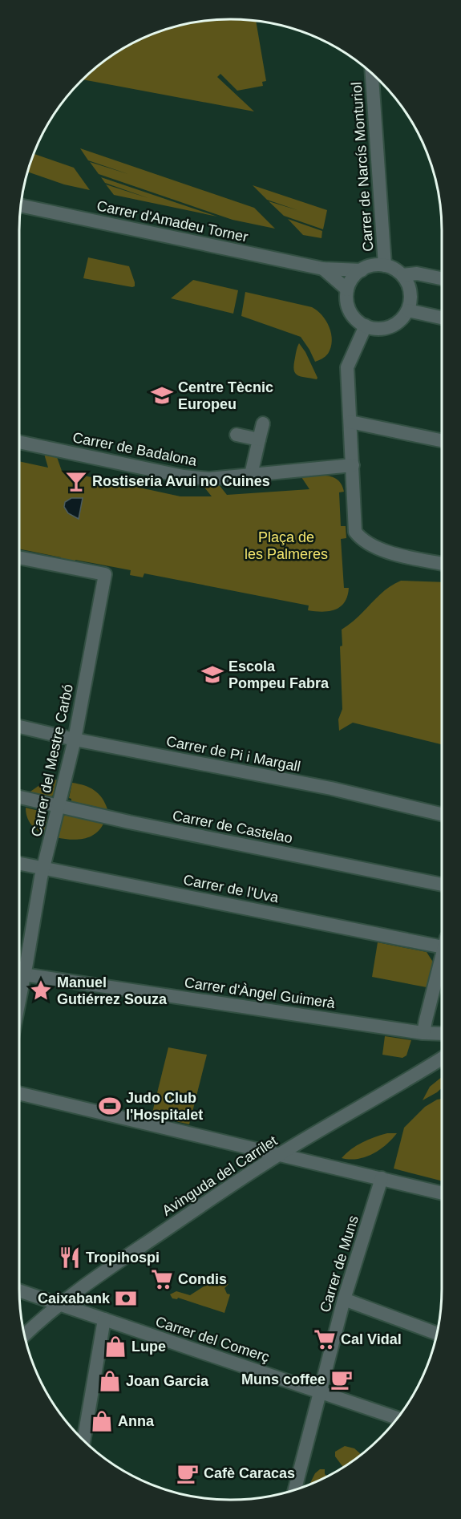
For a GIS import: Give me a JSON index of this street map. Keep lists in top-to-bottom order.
{
  "streets": {
    "street": [
      "Carrer de Narcís Monturiol",
      "Carrer d'Amadeu Torner",
      "Carrer de Badalona",
      "Carrer de Pi i Margall",
      "Carrer del Mestre Carbó",
      "Carrer de Castelao",
      "Carrer de l'Uva",
      "Carrer d'Àngel Guimerà",
      "Avinguda del Carrilet",
      "Carrer de Muns",
      "Carrer del Comerç"
    ]
  },
  "crossings": [
    ["Carrer de Narcís Monturiol", "Carrer d'Amadeu Torner"],
    ["Carrer de Pi i Margall", "Carrer del Mestre Carbó"],
    ["Carrer del Mestre Carbó", "Carrer de Castelao"],
    ["Carrer del Mestre Carbó", "Carrer de l'Uva"],
    ["Avinguda del Carrilet", "Carrer del Comerç"],
    ["Carrer de Muns", "Carrer del Comerç"]
  ],
  "parks": ["Plaça de les Palmeres"],
  "places": {
    "school or university": ["Centre Tècnic Europeu", "Escola Pompeu Fabra"],
    "bar": ["Rostiseria Avui no Cuines"],
    "place": ["Manuel Gutiérrez Souza"],
    "sports": ["Judo Club l'Hospitalet"],
    "restaurant": ["Tropihospi"],
    "supermarket": ["Condis", "Cal Vidal"],
    "bank": ["Caixabank"],
    "shop": ["Lupe", "Joan Garcia", "Anna"],
    "cafe": ["Muns coffee", "Cafè Caracas"]
  }
}
